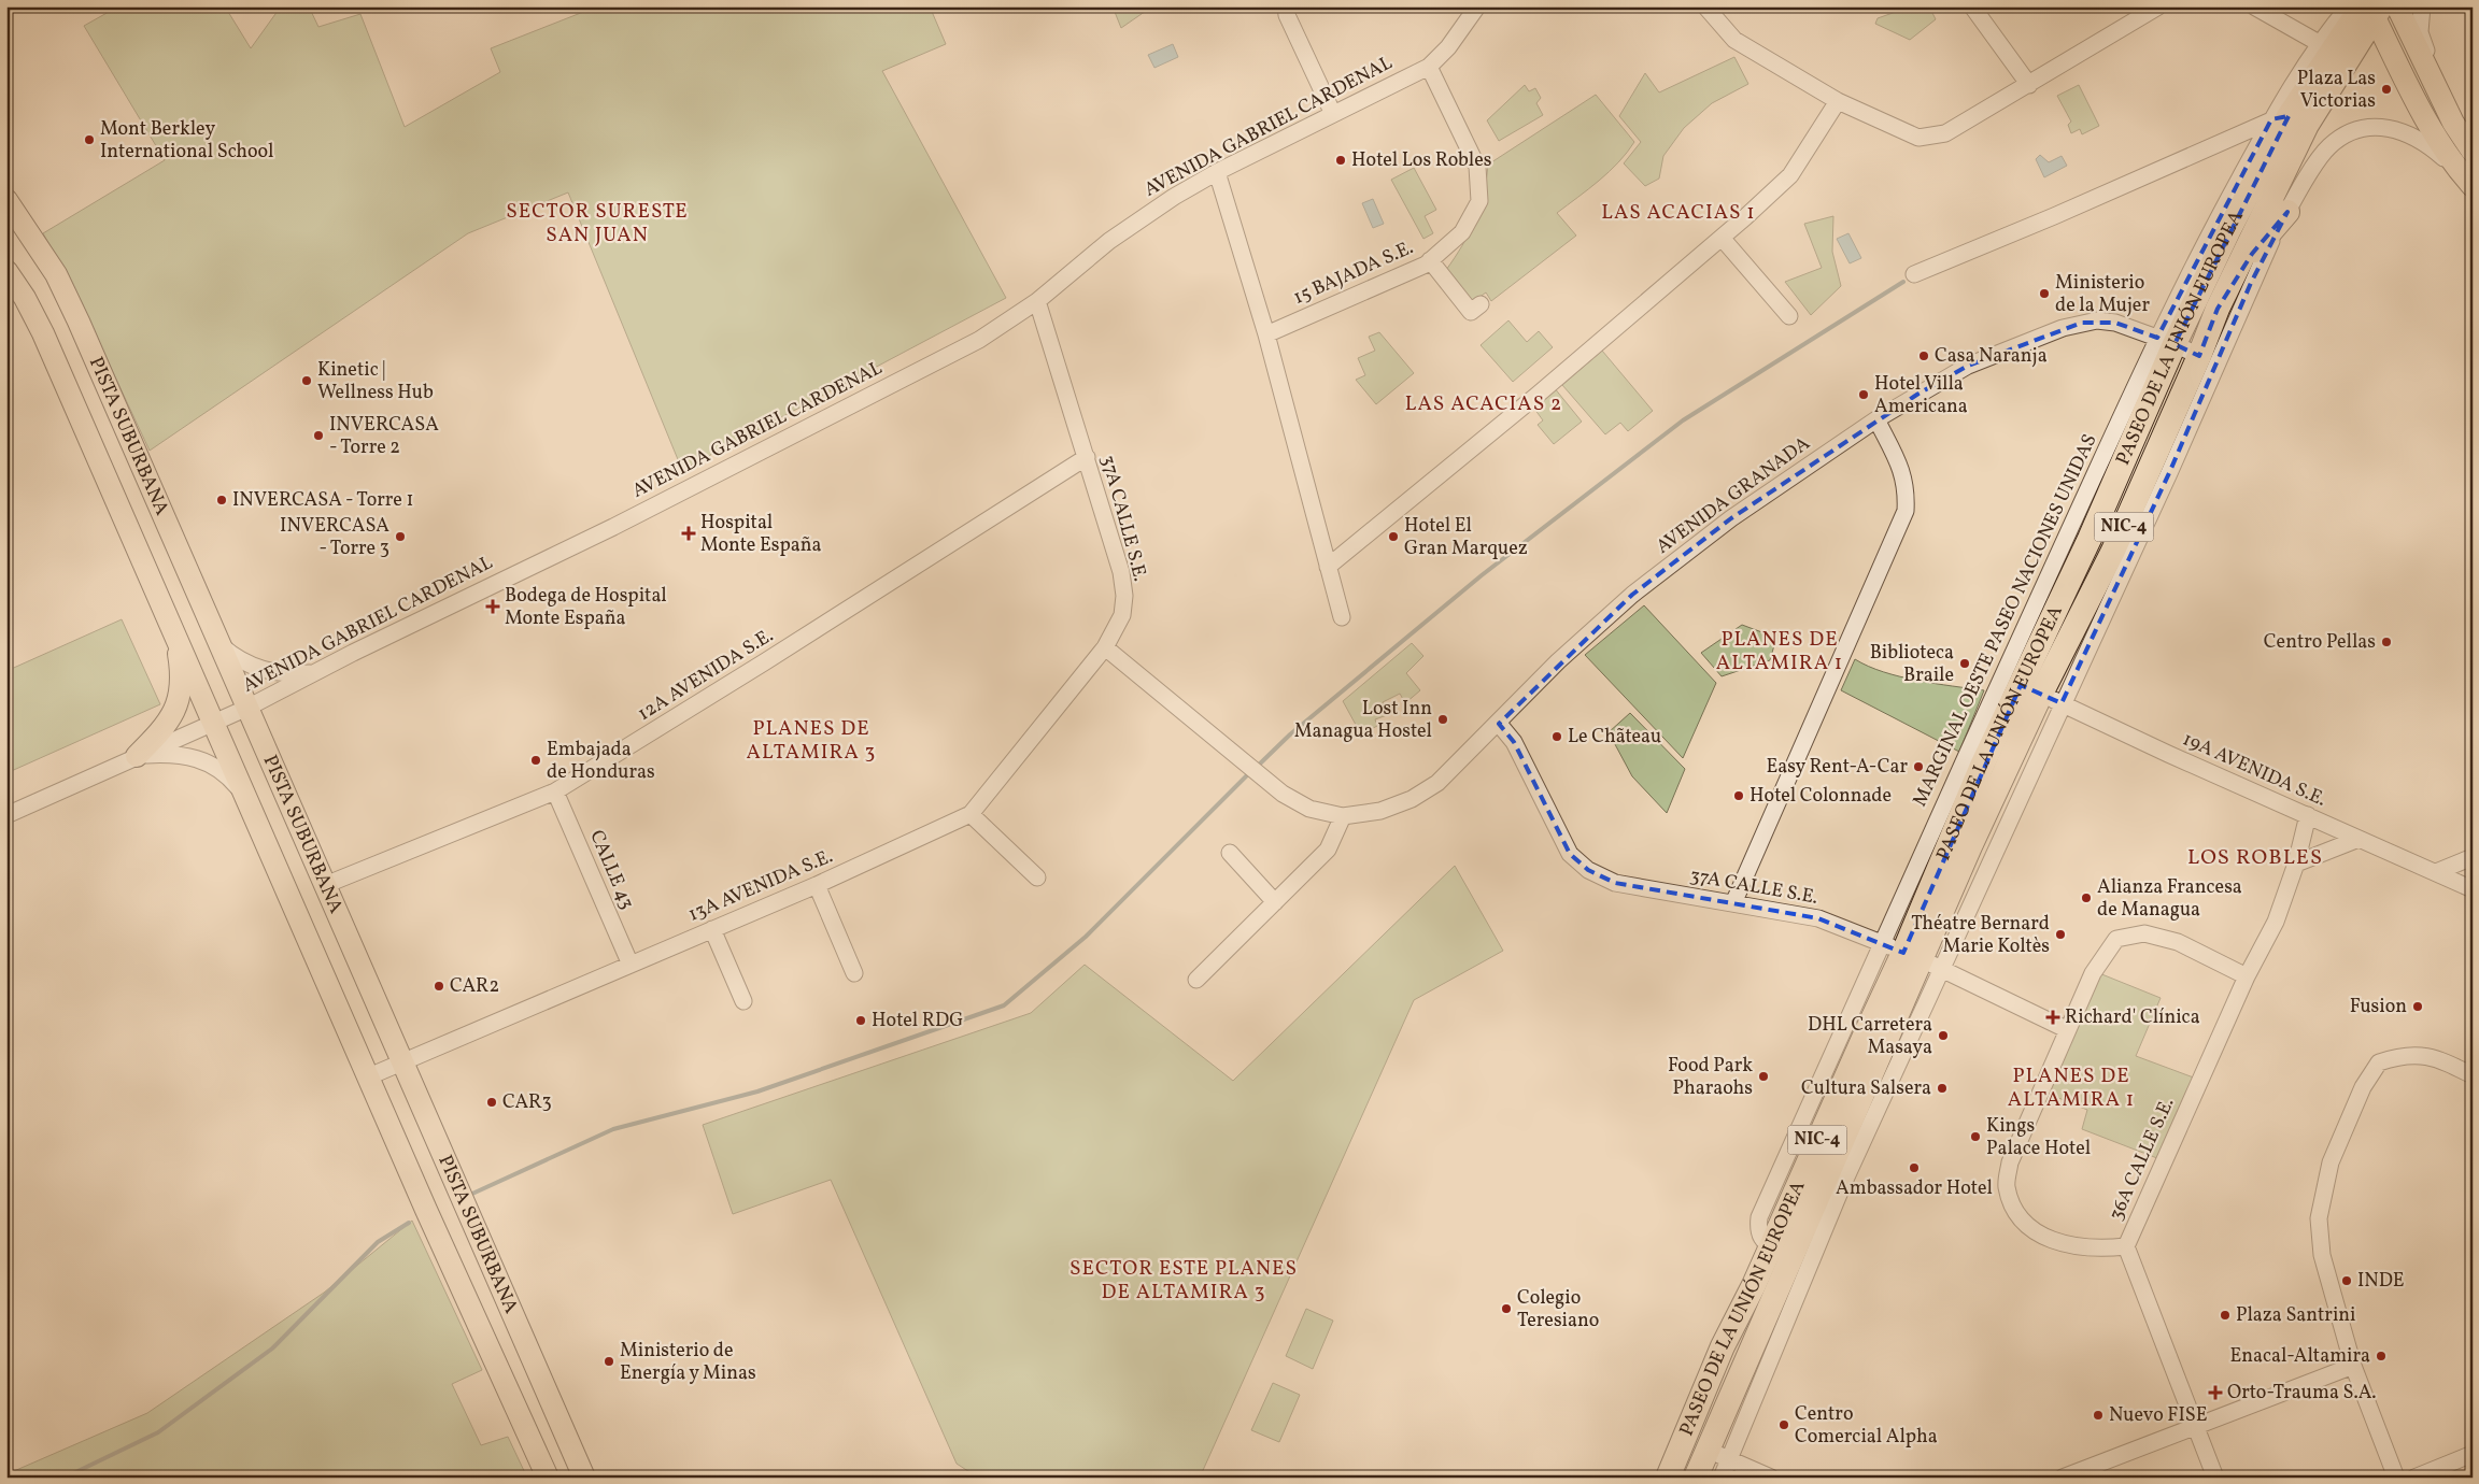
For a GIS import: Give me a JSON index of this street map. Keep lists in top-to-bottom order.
{
  "streets": {
    "highway": ["PASEO DE LA UNIÓN EUROPEA", "NIC-4"],
    "main road": ["PISTA SUBURBANA"],
    "street": [
      "AVENIDA GABRIEL CARDENAL",
      "15 BAJADA S.E.",
      "AVENIDA GRANADA",
      "37A CALLE S.E.",
      "MARGINAL OESTE PASEO NACIONES UNIDAS",
      "12A AVENIDA S.E.",
      "19A AVENIDA S.E.",
      "CALLE 43",
      "13A AVENIDA S.E.",
      "36A CALLE S.E."
    ]
  },
  "crossings": [
    ["AVENIDA GABRIEL CARDENAL", "15 BAJADA S.E."],
    ["AVENIDA GABRIEL CARDENAL", "PISTA SUBURBANA"],
    ["AVENIDA GABRIEL CARDENAL", "37A CALLE S.E."],
    ["PASEO DE LA UNIÓN EUROPEA", "AVENIDA GRANADA"],
    ["PASEO DE LA UNIÓN EUROPEA", "37A CALLE S.E."],
    ["PASEO DE LA UNIÓN EUROPEA", "MARGINAL OESTE PASEO NACIONES UNIDAS"],
    ["PASEO DE LA UNIÓN EUROPEA", "19A AVENIDA S.E."],
    ["PISTA SUBURBANA", "12A AVENIDA S.E."],
    ["PISTA SUBURBANA", "13A AVENIDA S.E."],
    ["AVENIDA GRANADA", "37A CALLE S.E."],
    ["AVENIDA GRANADA", "MARGINAL OESTE PASEO NACIONES UNIDAS"],
    ["37A CALLE S.E.", "MARGINAL OESTE PASEO NACIONES UNIDAS"],
    ["37A CALLE S.E.", "12A AVENIDA S.E."],
    ["37A CALLE S.E.", "13A AVENIDA S.E."],
    ["12A AVENIDA S.E.", "CALLE 43"],
    ["19A AVENIDA S.E.", "36A CALLE S.E."],
    ["CALLE 43", "13A AVENIDA S.E."]
  ],
  "districts": [
    "SECTOR SURESTE SAN JUAN",
    "LAS ACACIAS 1",
    "LAS ACACIAS 2",
    "PLANES DE ALTAMIRA 1",
    "PLANES DE ALTAMIRA 3",
    "LOS ROBLES",
    "PLANES DE ALTAMIRA 1",
    "SECTOR ESTE PLANES DE ALTAMIRA 3"
  ],
  "places": {
    "other": [
      "Plaza Las Victorias",
      "Mont Berkley International School",
      "Hotel Los Robles",
      "Ministerio de la Mujer",
      "Casa Naranja",
      "Kinetic | Wellness Hub",
      "Hotel Villa Americana",
      "INVERCASA - Torre 2",
      "INVERCASA - Torre 1",
      "INVERCASA - Torre 3",
      "Hotel El Gran Marquez",
      "Centro Pellas",
      "Biblioteca Braile",
      "Lost Inn Managua Hostel",
      "Le Chãteau",
      "Embajada de Honduras",
      "Easy Rent-A-Car",
      "Hotel Colonnade",
      "Alianza Francesa de Managua",
      "Théatre Bernard Marie Koltès",
      "CAR2",
      "Fusion",
      "Hotel RDG",
      "DHL Carretera Masaya",
      "Food Park Pharaohs",
      "Cultura Salsera",
      "CAR3",
      "Kings Palace Hotel",
      "Ambassador Hotel",
      "INDE",
      "Colegio Teresiano",
      "Plaza Santrini",
      "Enacal-Altamira",
      "Ministerio de Energía y Minas",
      "Nuevo FISE",
      "Centro Comercial Alpha"
    ],
    "health": [
      "Hospital Monte España",
      "Bodega de Hospital Monte España",
      "Richard' Clínica",
      "Orto-Trauma S.A."
    ]
  }
}
